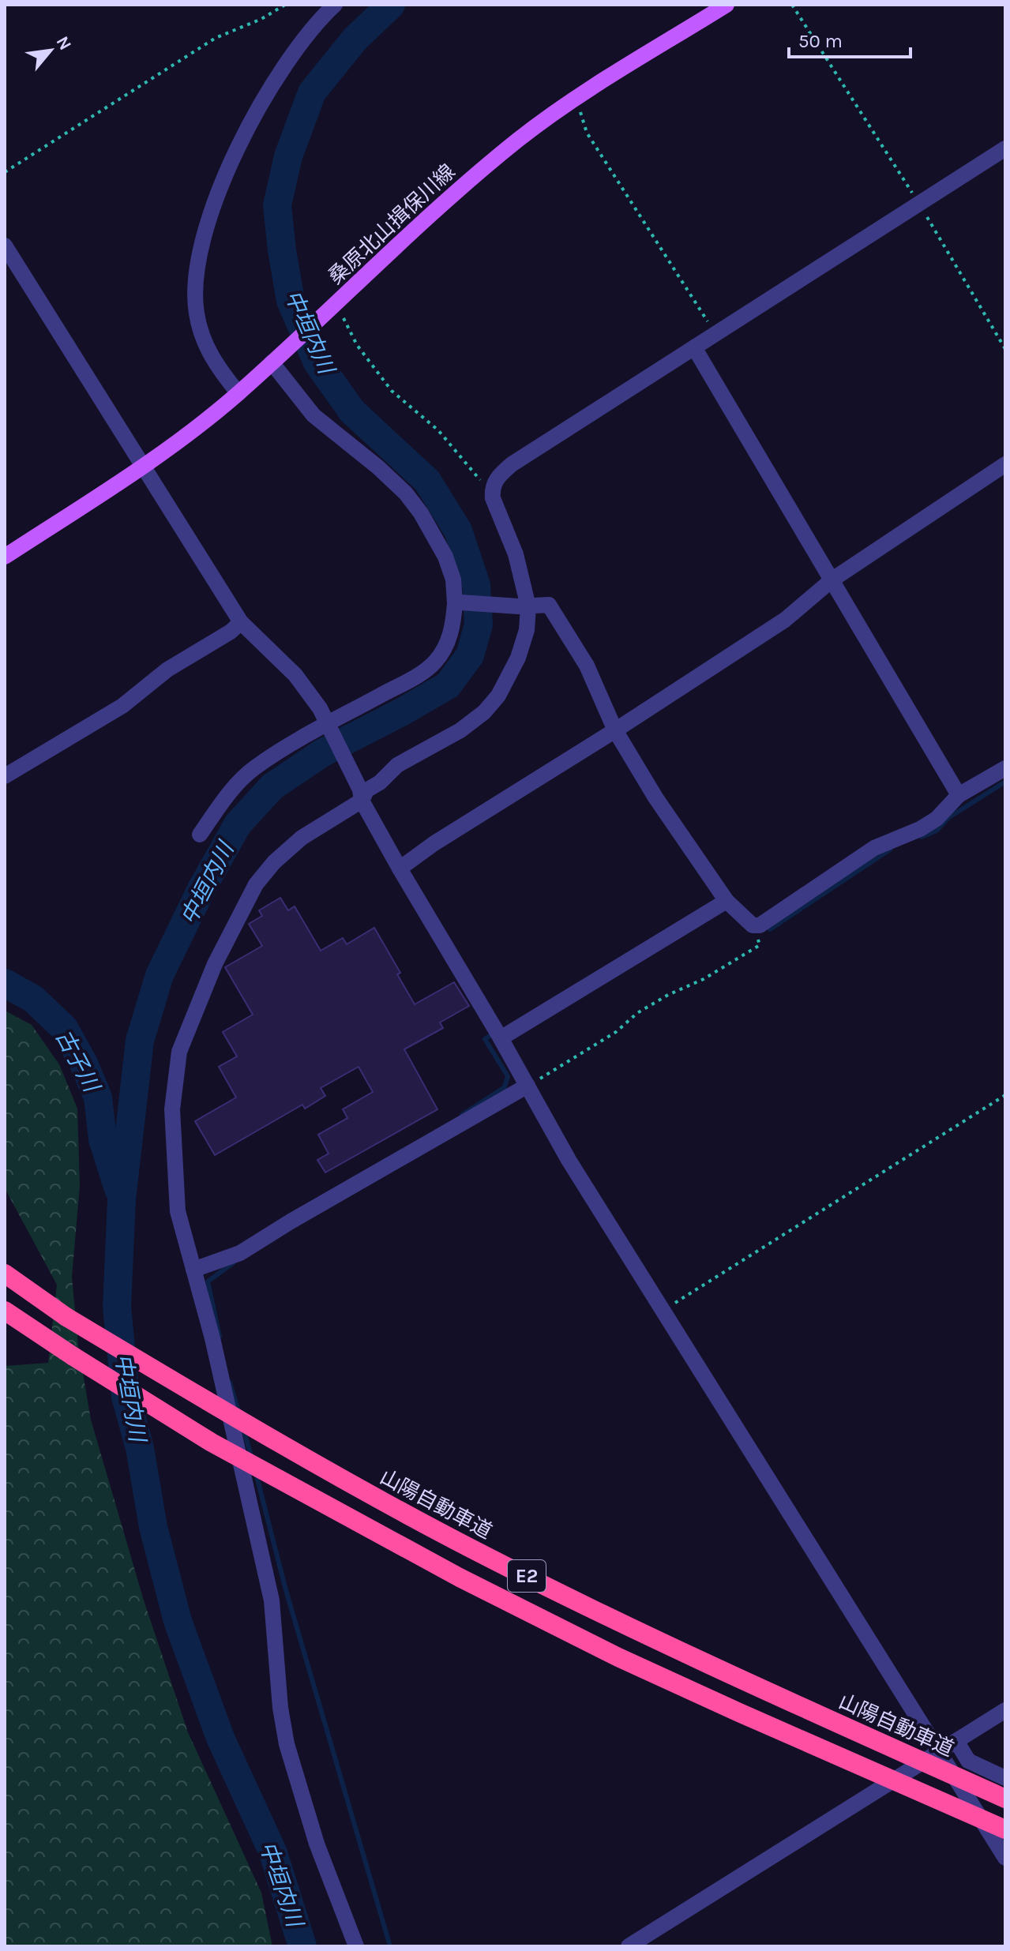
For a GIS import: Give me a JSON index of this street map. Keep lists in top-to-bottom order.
{
  "streets": {
    "highway": ["山陽自動車道", "E2"],
    "main road": ["桑原北山揖保川線"]
  },
  "water": ["中垣内川", "古子川"],
  "scale_bar": "50 m",
  "north": "top right"
}
